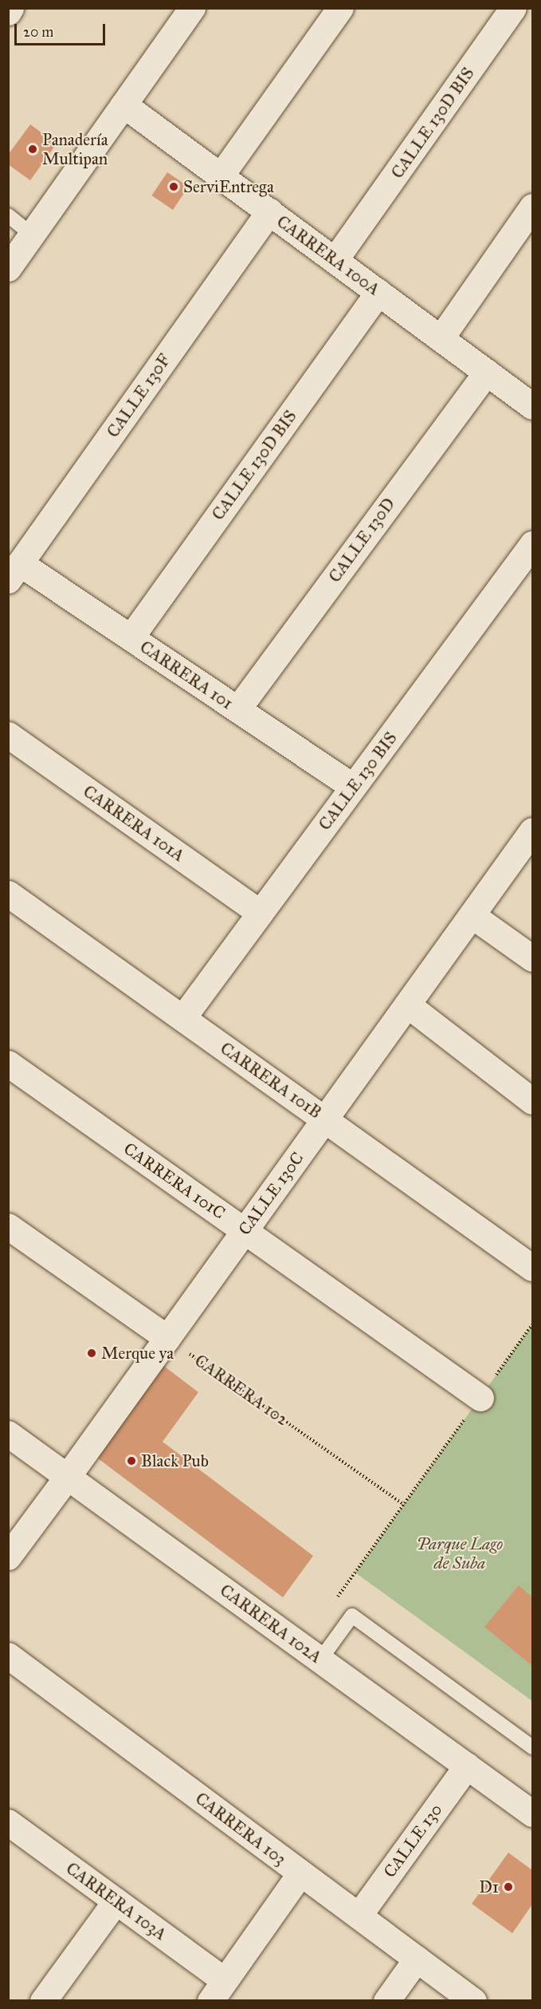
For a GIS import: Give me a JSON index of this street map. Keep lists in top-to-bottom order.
{
  "streets": {
    "street": [
      "CALLE 130D BIS",
      "CARRERA 100A",
      "CALLE 130F",
      "CALLE 130D",
      "CARRERA 101",
      "CALLE 130 BIS",
      "CARRERA 101A",
      "CARRERA 101B",
      "CARRERA 101C",
      "CALLE 130C",
      "CARRERA 102A",
      "CARRERA 103",
      "CALLE 130",
      "CARRERA 103A"
    ],
    "path": ["CARRERA 102"]
  },
  "crossings": [
    ["CALLE 130D BIS", "CARRERA 100A"],
    ["CALLE 130D BIS", "CARRERA 101"],
    ["CARRERA 100A", "CALLE 130F"],
    ["CARRERA 100A", "CALLE 130D"],
    ["CALLE 130F", "CARRERA 101"],
    ["CALLE 130D", "CARRERA 101"],
    ["CARRERA 101", "CALLE 130 BIS"],
    ["CALLE 130 BIS", "CARRERA 101A"],
    ["CALLE 130 BIS", "CARRERA 101B"],
    ["CARRERA 101B", "CALLE 130C"],
    ["CARRERA 101C", "CALLE 130C"],
    ["CALLE 130C", "CARRERA 102"],
    ["CALLE 130C", "CARRERA 102A"],
    ["CARRERA 102A", "CALLE 130"],
    ["CARRERA 103", "CALLE 130"]
  ],
  "parks": ["Parque Lago de Suba"],
  "places": [
    "Panadería Multipan",
    "ServiEntrega",
    "Merque ya",
    "Black Pub",
    "D1"
  ],
  "scale_bar": "20 m"
}
